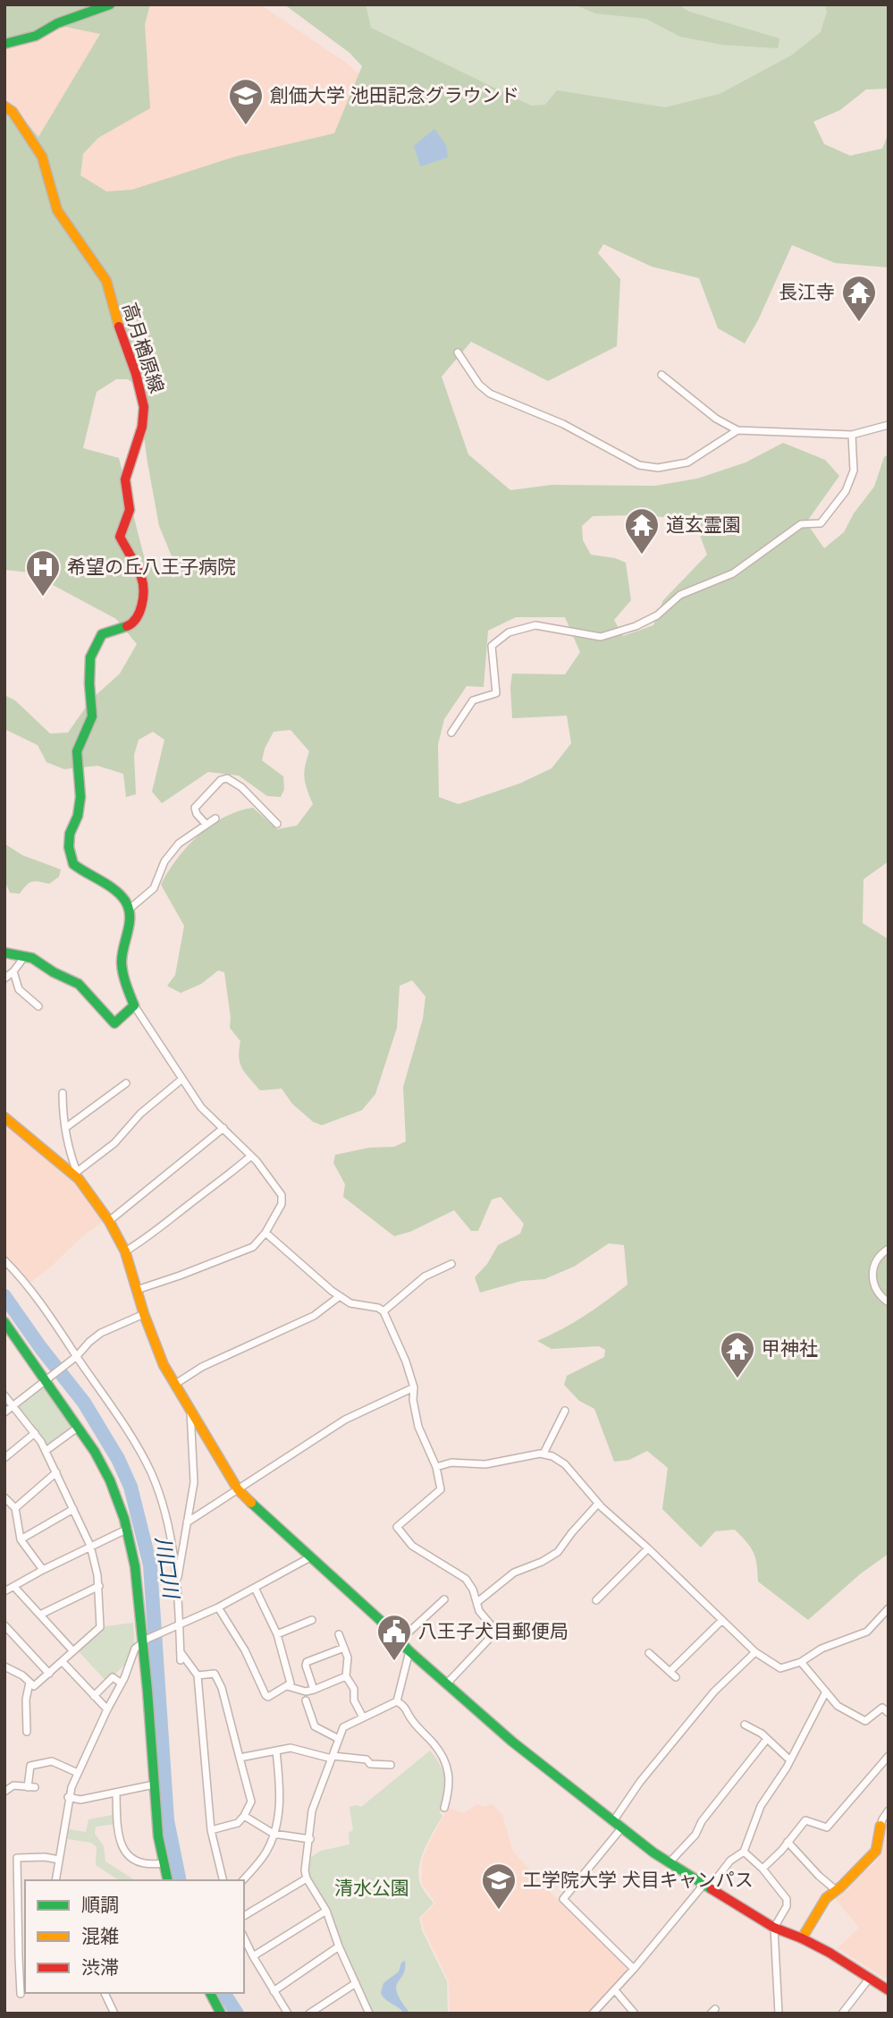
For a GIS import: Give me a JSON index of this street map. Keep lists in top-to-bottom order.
{
  "streets": {
    "street": ["高月楢原線"]
  },
  "water": ["川口川"],
  "parks": ["清水公園"],
  "places": {
    "school or university": ["創価大学 池田記念グラウンド", "工学院大学 犬目キャンパス"],
    "temple": ["長江寺", "道玄霊園", "甲神社"],
    "hospital": ["希望の丘八王子病院"],
    "public building": ["八王子犬目郵便局"]
  },
  "legend": ["順調", "混雑", "渋滞"]
}
